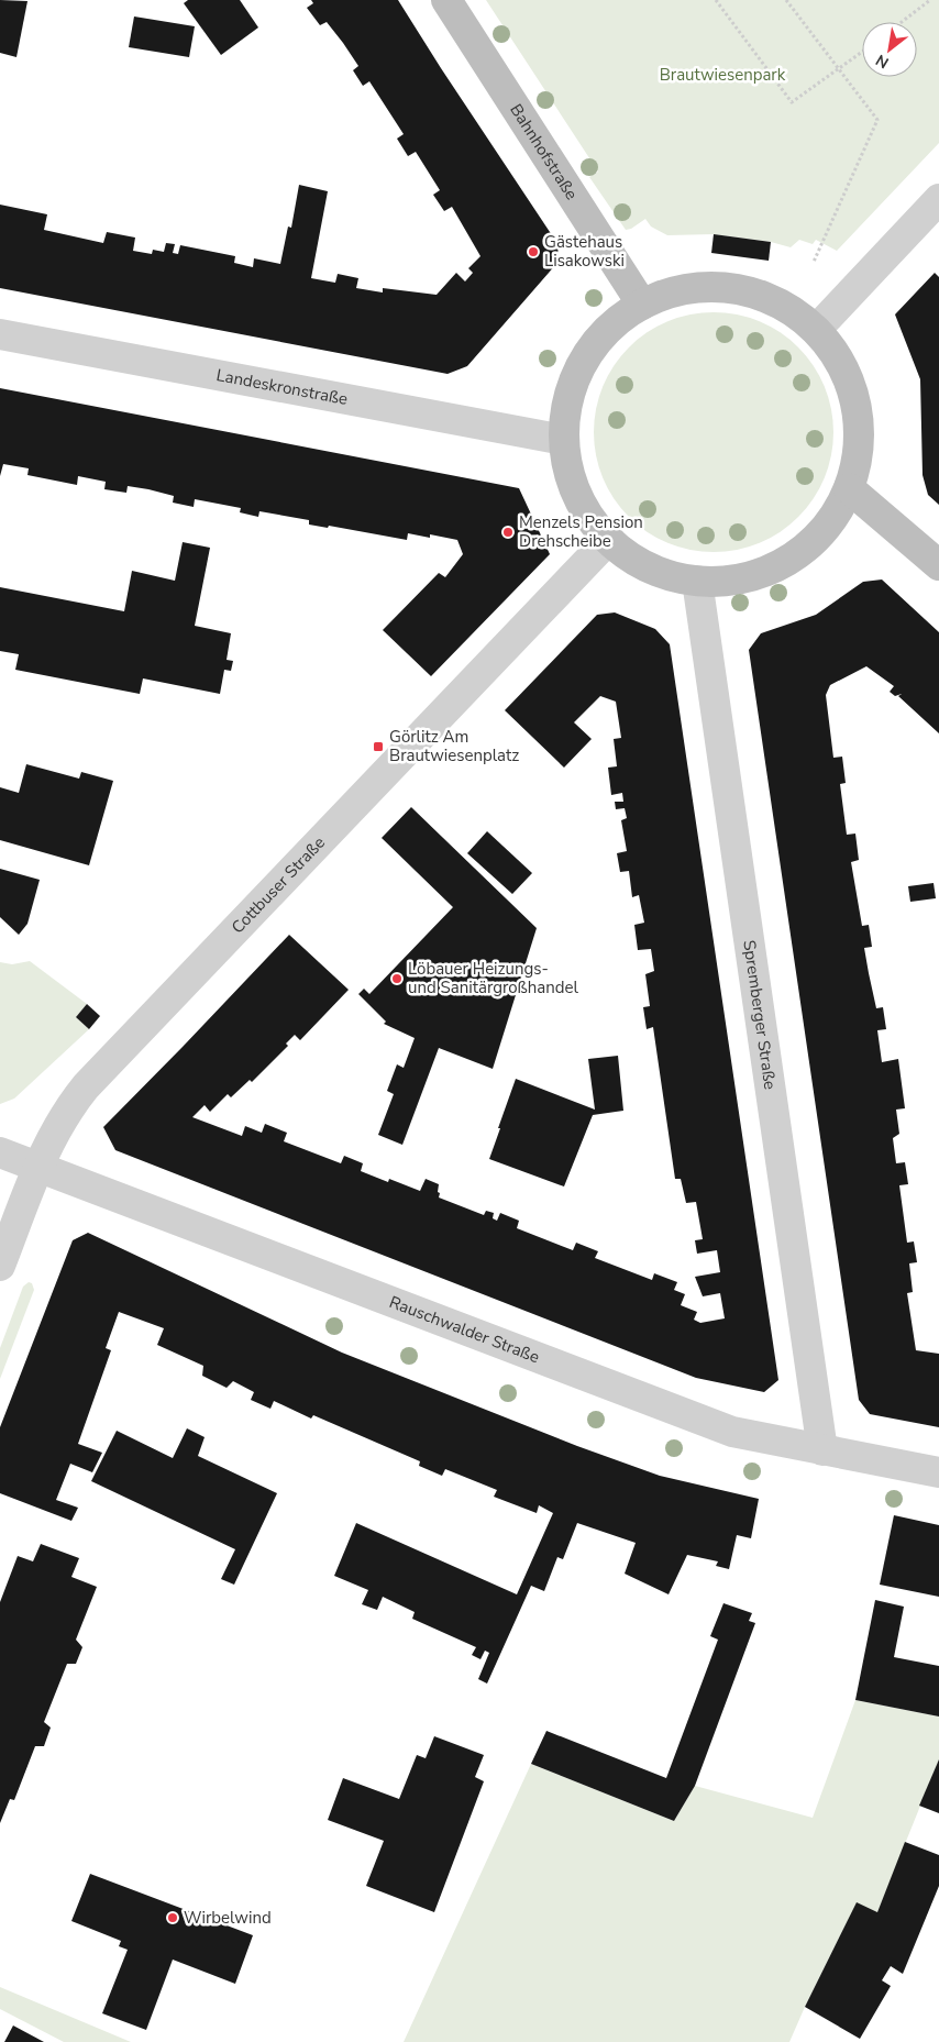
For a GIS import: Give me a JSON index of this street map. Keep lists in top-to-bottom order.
{
  "streets": {
    "main road": ["Bahnhofstraße"],
    "street": [
      "Landeskronstraße",
      "Cottbuser Straße",
      "Spremberger Straße",
      "Rauschwalder Straße"
    ]
  },
  "crossings": [
    ["Cottbuser Straße", "Rauschwalder Straße"],
    ["Spremberger Straße", "Rauschwalder Straße"]
  ],
  "parks": ["Brautwiesenpark"],
  "places": {
    "other": [
      "Gästehaus Lisakowski",
      "Menzels Pension Drehscheibe",
      "Löbauer Heizungs- und Sanitärgroßhandel",
      "Wirbelwind"
    ],
    "transit": ["Görlitz Am Brautwiesenplatz"]
  },
  "north": "bottom left"
}
